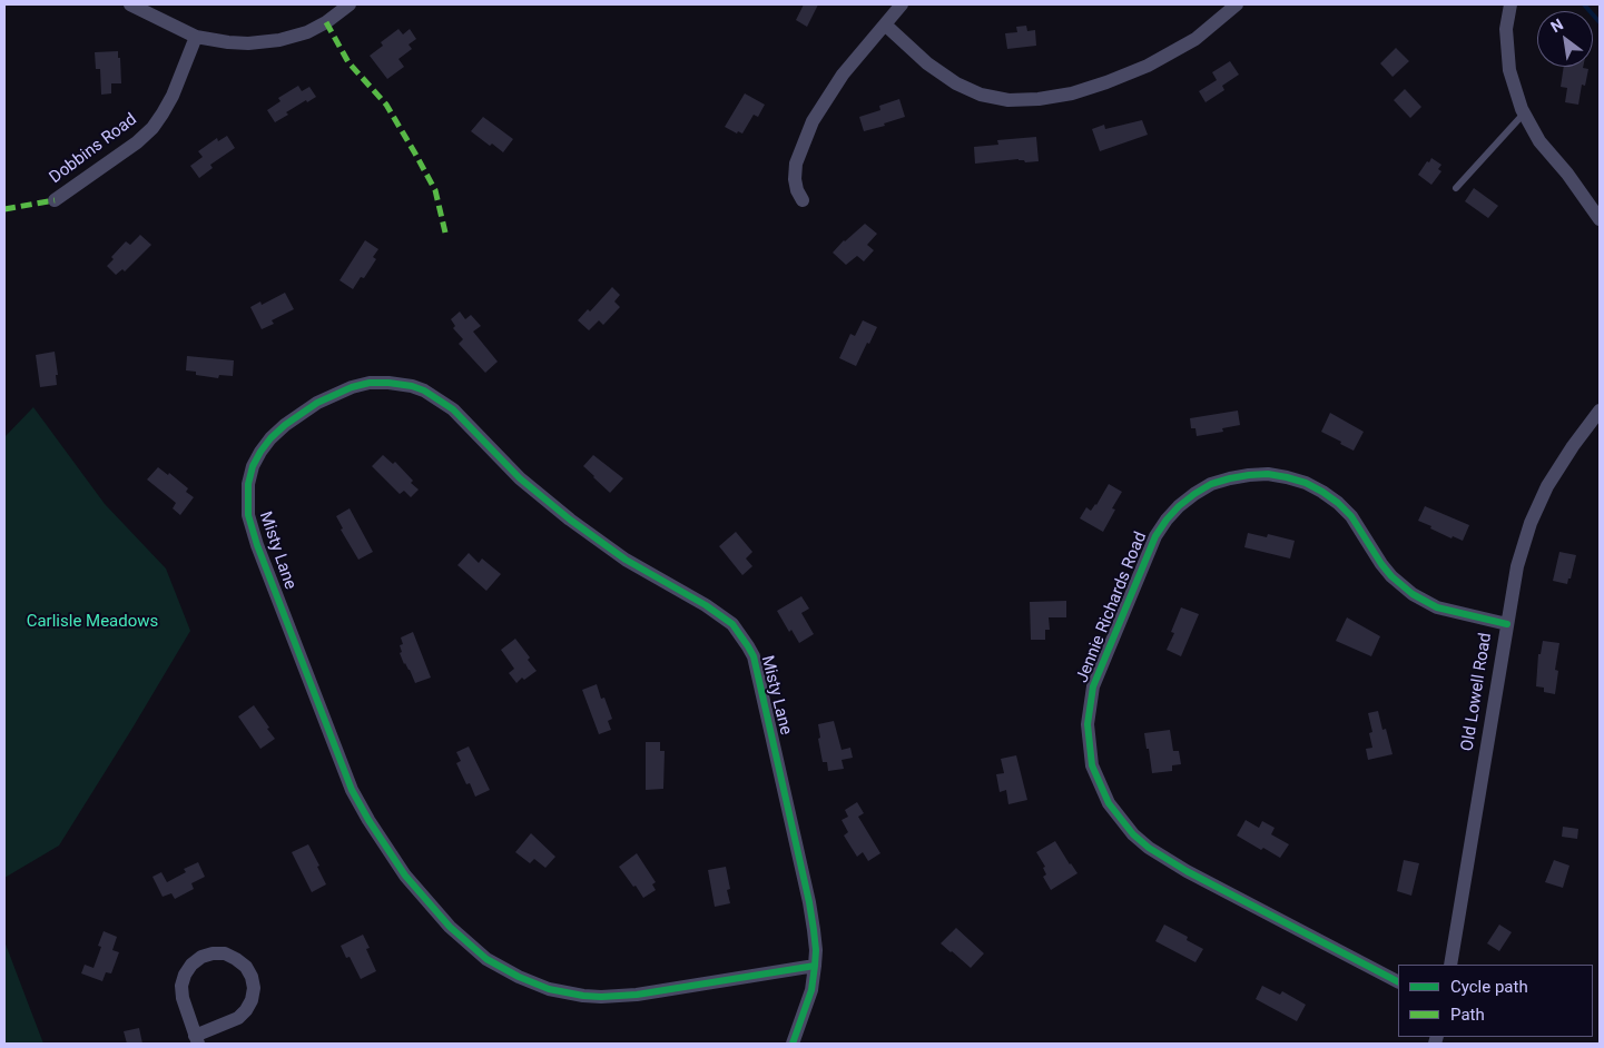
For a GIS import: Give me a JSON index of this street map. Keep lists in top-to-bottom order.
{
  "streets": {
    "street": [
      "Dobbins Road",
      "Misty Lane",
      "Jennie Richards Road",
      "Old Lowell Road"
    ]
  },
  "crossings": [
    ["Jennie Richards Road", "Old Lowell Road"]
  ],
  "parks": ["Carlisle Meadows"],
  "legend": ["Cycle path", "Path"],
  "north": "top left"
}
